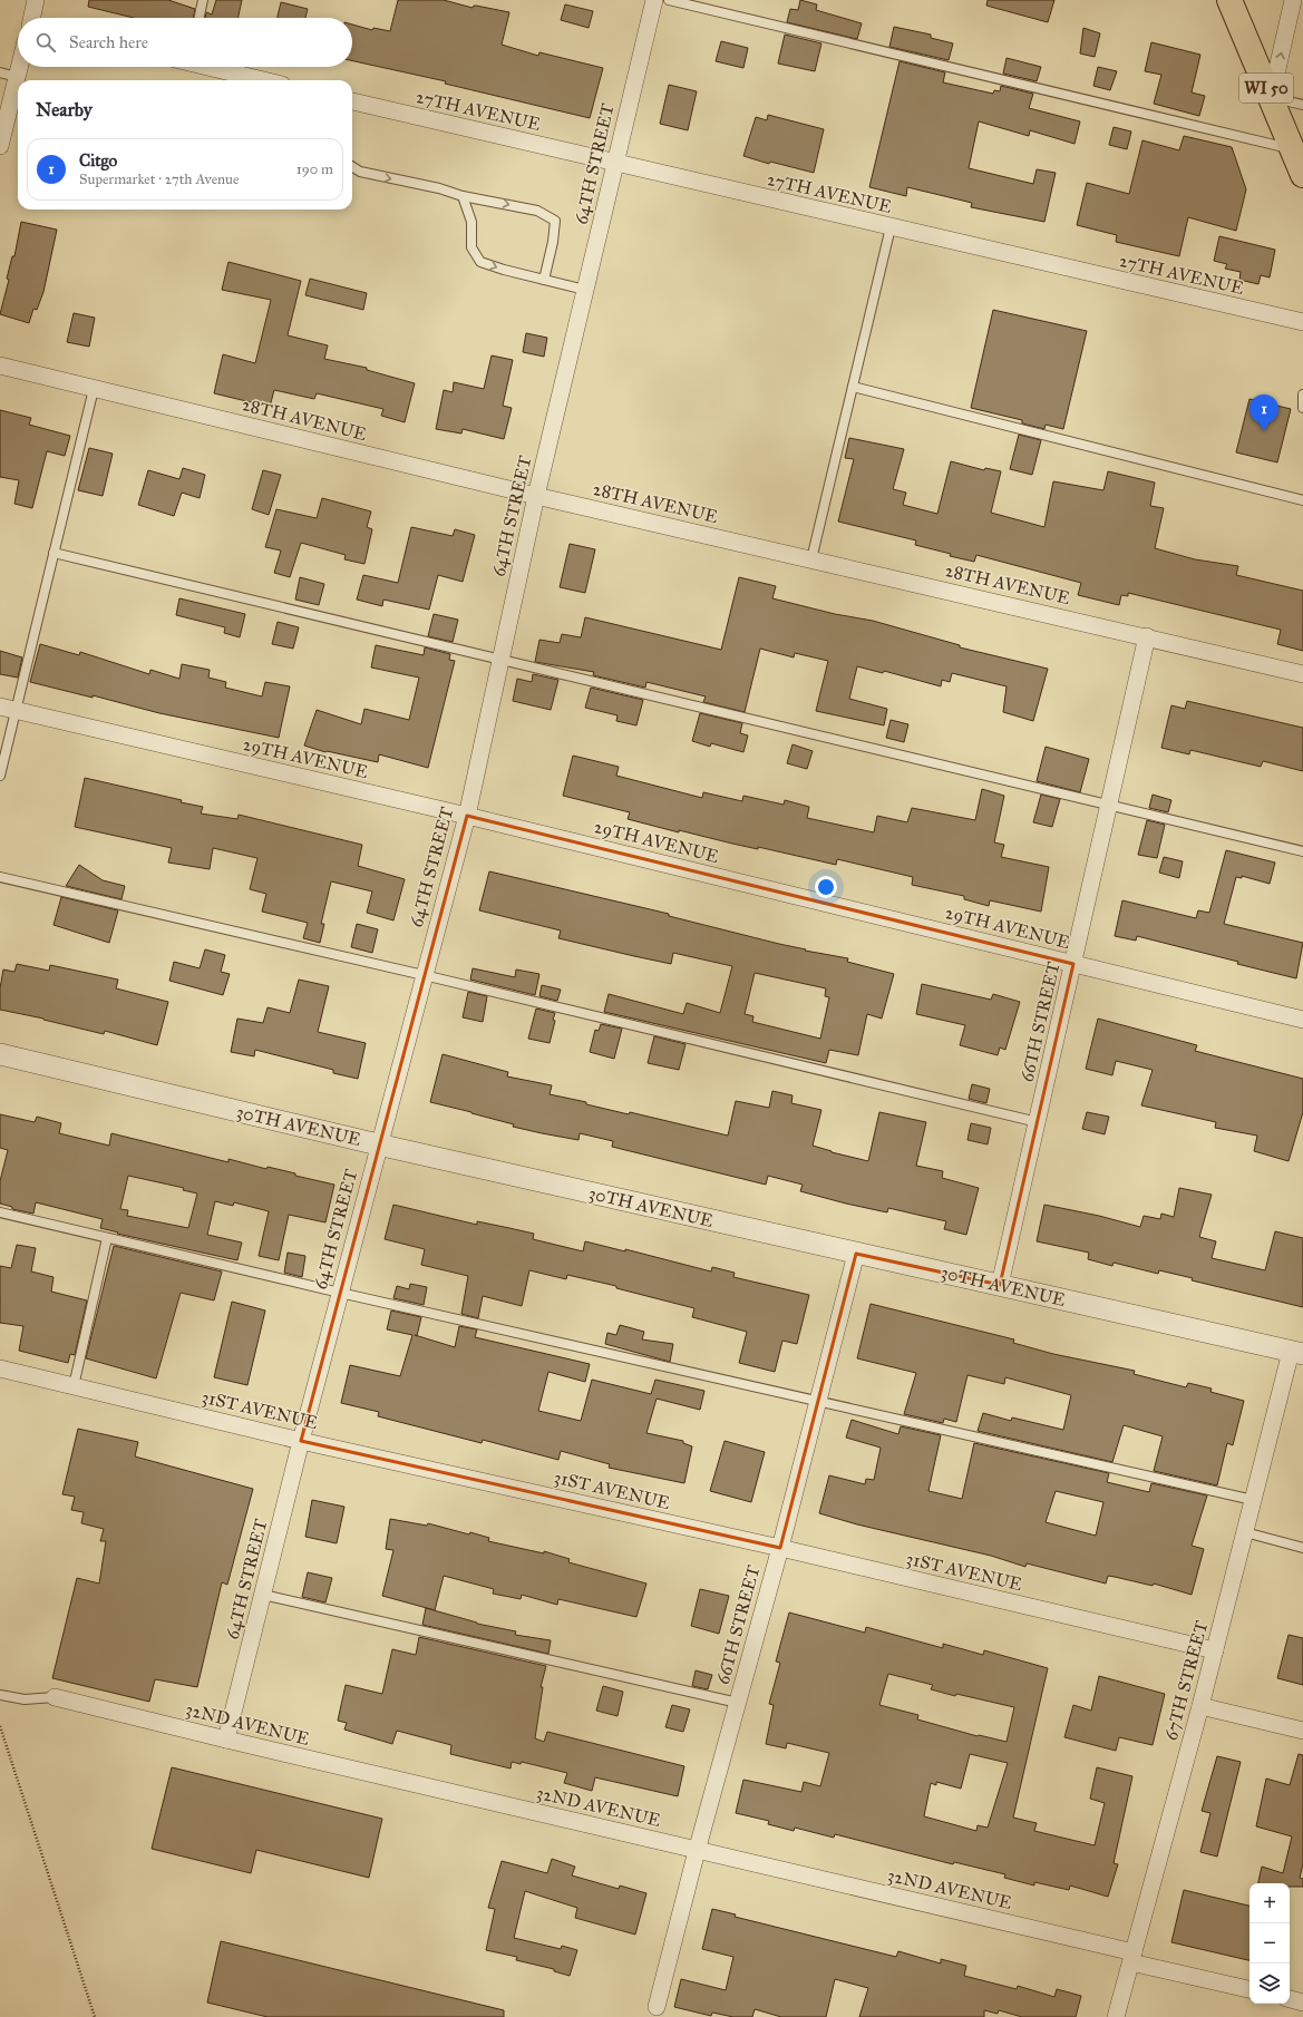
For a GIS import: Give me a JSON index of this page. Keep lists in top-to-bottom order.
{
  "streets": {
    "main road": ["WI 50"],
    "street": [
      "27TH AVENUE",
      "64TH STREET",
      "28TH AVENUE",
      "29TH AVENUE",
      "66TH STREET",
      "30TH AVENUE",
      "31ST AVENUE",
      "67TH STREET",
      "32ND AVENUE"
    ]
  },
  "crossings": [
    ["27TH AVENUE", "64TH STREET"],
    ["64TH STREET", "28TH AVENUE"],
    ["64TH STREET", "29TH AVENUE"],
    ["64TH STREET", "30TH AVENUE"],
    ["64TH STREET", "31ST AVENUE"],
    ["64TH STREET", "32ND AVENUE"],
    ["28TH AVENUE", "66TH STREET"],
    ["29TH AVENUE", "66TH STREET"],
    ["66TH STREET", "30TH AVENUE"],
    ["66TH STREET", "31ST AVENUE"],
    ["66TH STREET", "32ND AVENUE"],
    ["30TH AVENUE", "67TH STREET"],
    ["31ST AVENUE", "67TH STREET"],
    ["67TH STREET", "32ND AVENUE"]
  ],
  "page": {
    "search": "Search here",
    "heading": "Nearby",
    "list": [
      {
        "mark": "1",
        "name": "Citgo",
        "note": "Supermarket · 27th Avenue",
        "value": "190 m"
      }
    ],
    "pins": "1",
    "map_buttons": ["+", "−"]
  }
}
